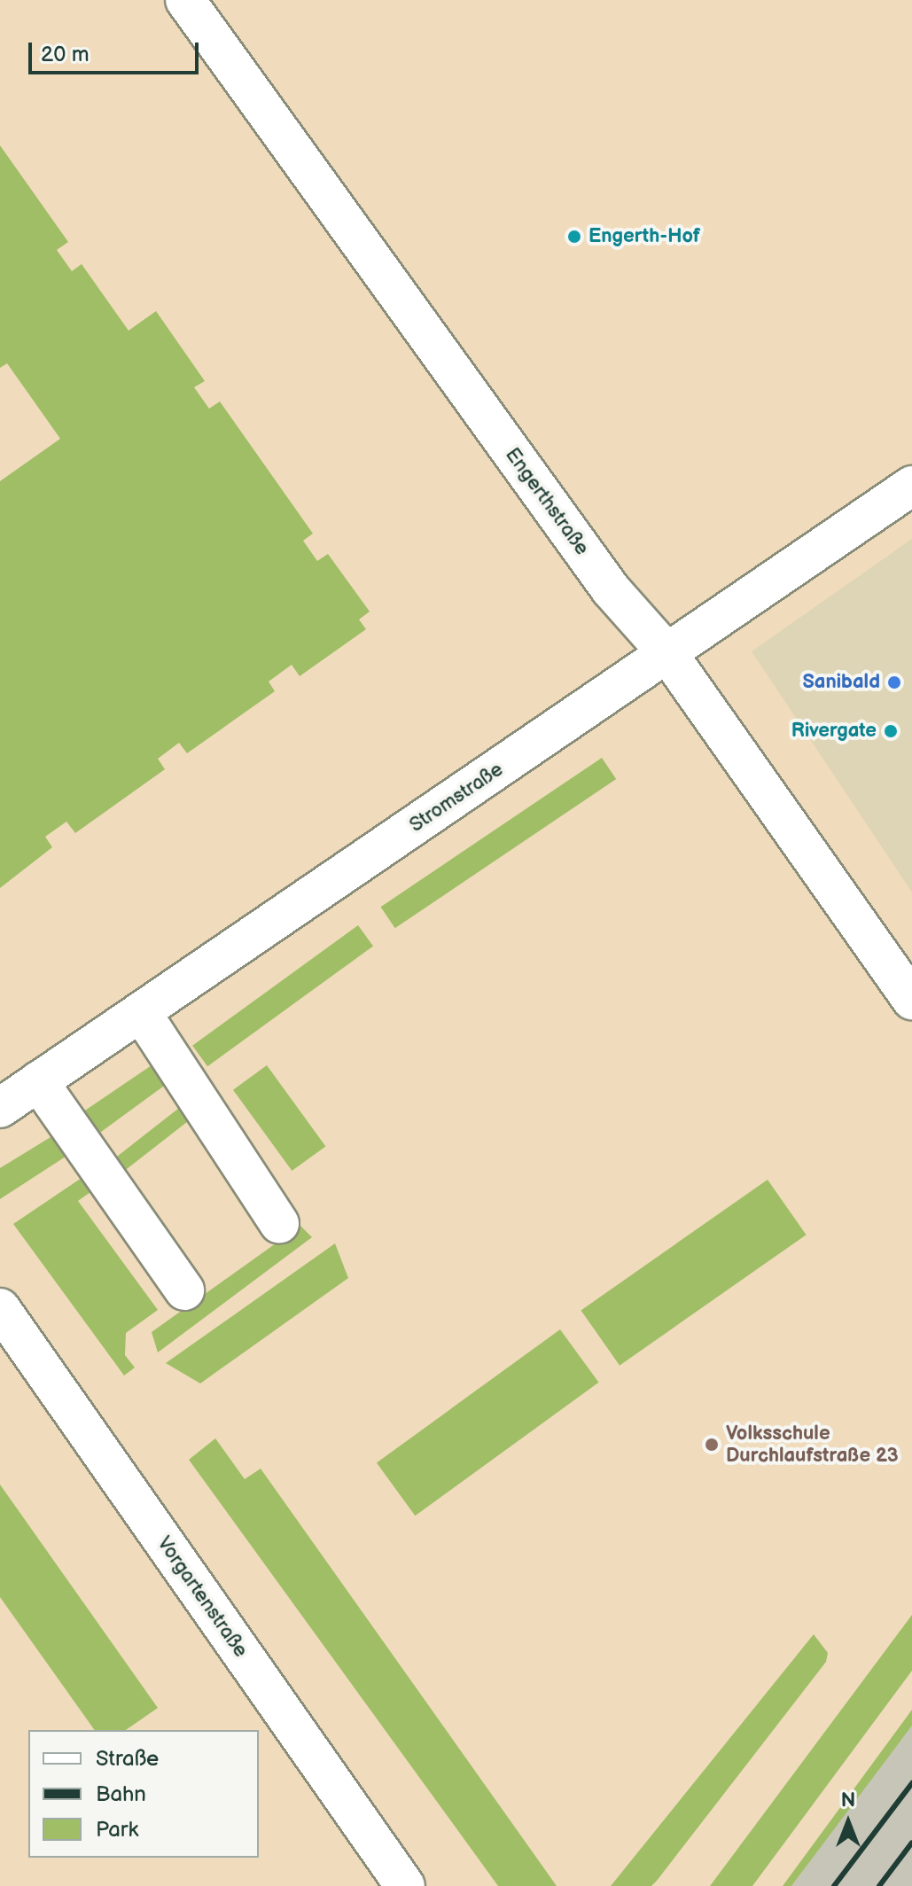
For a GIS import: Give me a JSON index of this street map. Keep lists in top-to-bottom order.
{
  "streets": {
    "street": ["Engerthstraße", "Stromstraße", "Vorgartenstraße"]
  },
  "crossings": [
    ["Engerthstraße", "Stromstraße"]
  ],
  "places": [
    "Engerth-Hof",
    "Sanibald",
    "Rivergate",
    "Volksschule Durchlaufstraße 23"
  ],
  "legend": ["Straße", "Bahn", "Park"],
  "scale_bar": "20 m",
  "north": "top"
}
